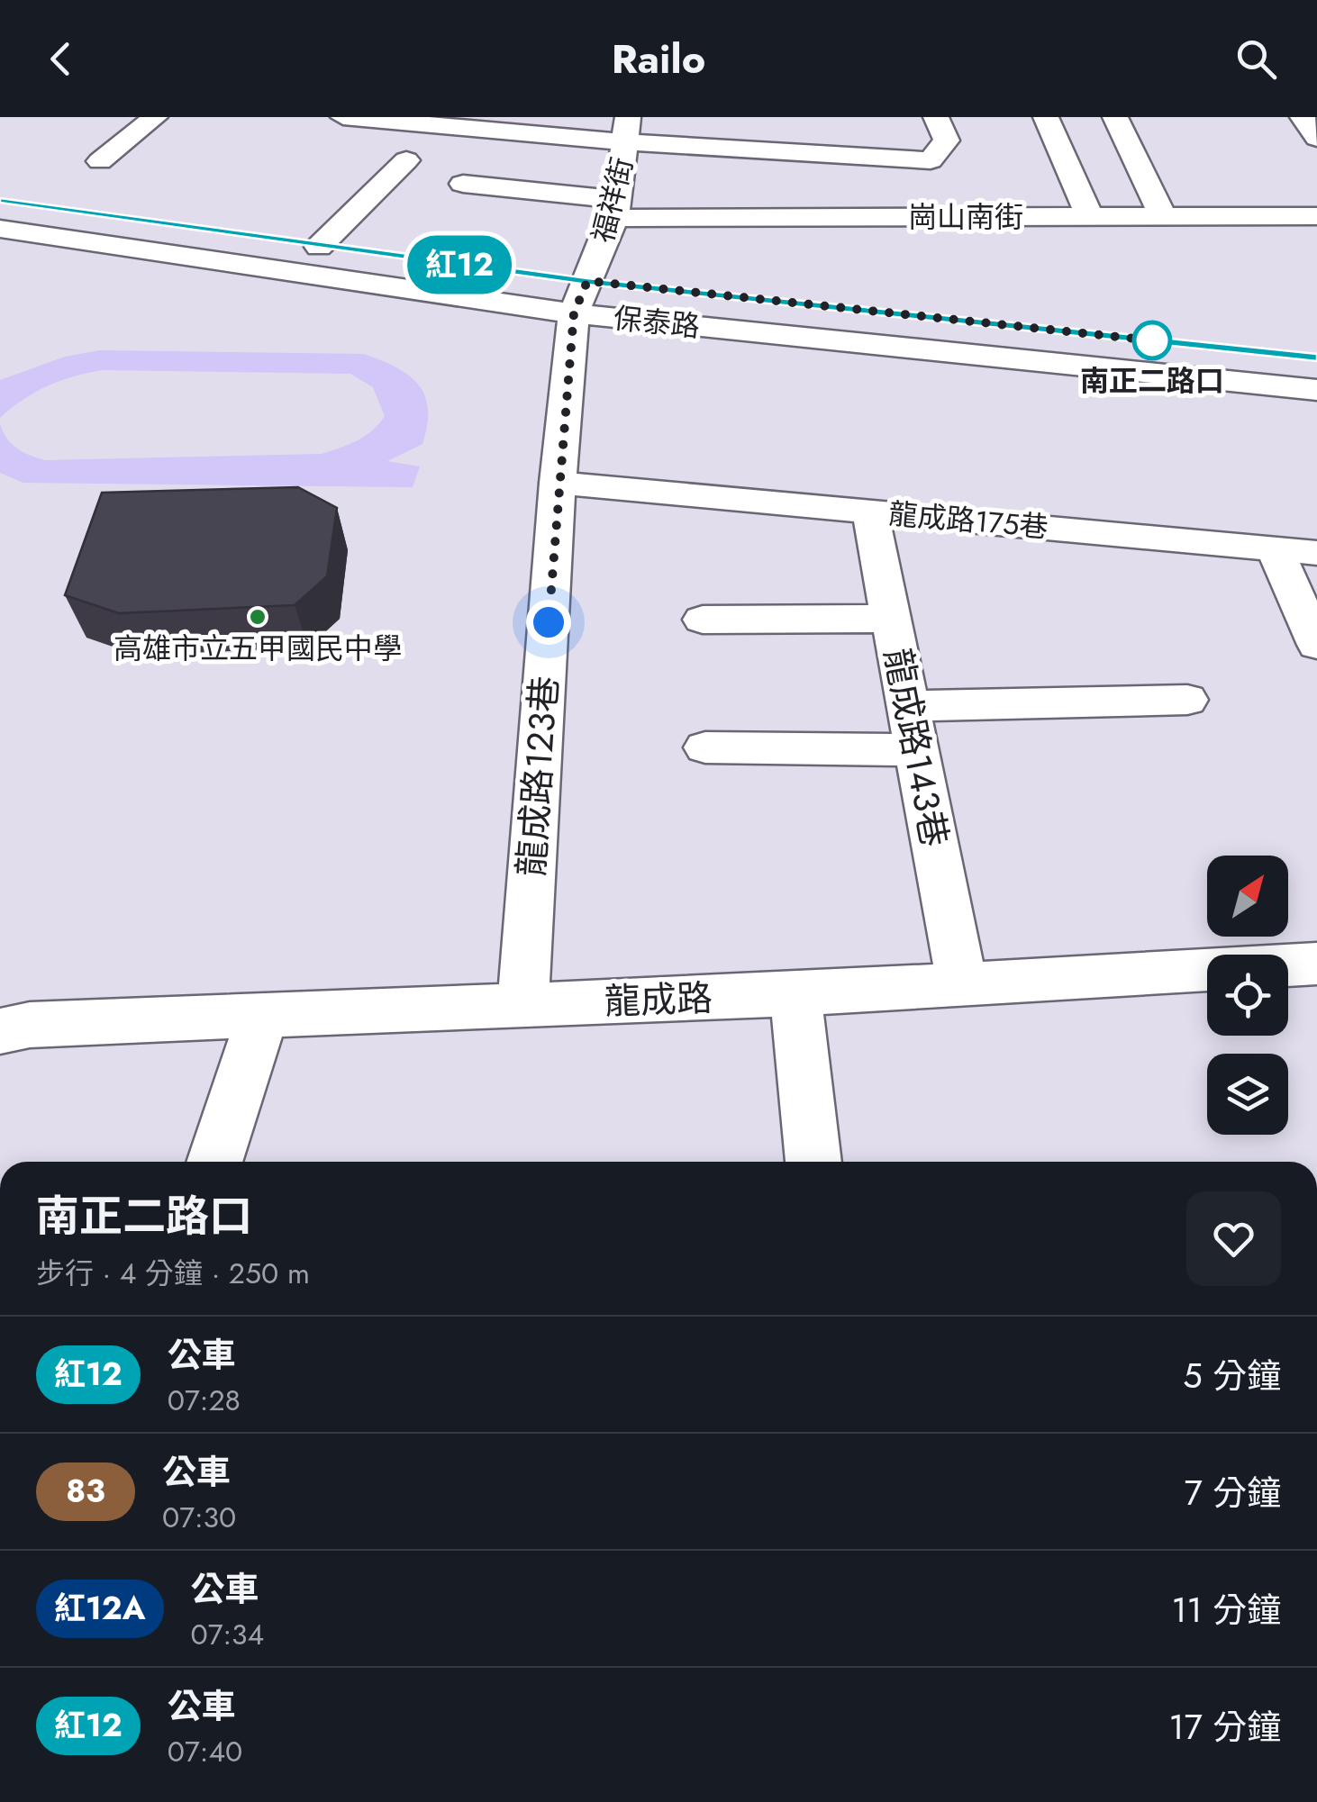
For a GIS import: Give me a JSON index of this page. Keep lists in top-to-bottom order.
{
  "streets": {
    "street": [
      "福祥街",
      "崗山南街",
      "保泰路",
      "龍成路175巷",
      "龍成路143巷",
      "龍成路123巷",
      "龍成路"
    ]
  },
  "crossings": [
    ["福祥街", "崗山南街"],
    ["福祥街", "保泰路"],
    ["福祥街", "龍成路123巷"],
    ["保泰路", "龍成路123巷"],
    ["龍成路175巷", "龍成路143巷"],
    ["龍成路175巷", "龍成路123巷"],
    ["龍成路143巷", "龍成路"],
    ["龍成路123巷", "龍成路"]
  ],
  "places": ["南正二路口", "高雄市立五甲國民中學"],
  "lines": ["bus line 紅12"],
  "north": "top right",
  "page": {
    "header": "Railo",
    "on_map": "紅12",
    "heading": ["南正二路口", "步行 · 4 分鐘 · 250 m"],
    "list": [
      {
        "mark": "紅12",
        "name": "公車",
        "note": "07:28",
        "value": "5 分鐘"
      },
      {
        "mark": "83",
        "name": "公車",
        "note": "07:30",
        "value": "7 分鐘"
      },
      {
        "mark": "紅12A",
        "name": "公車",
        "note": "07:34",
        "value": "11 分鐘"
      },
      {
        "mark": "紅12",
        "name": "公車",
        "note": "07:40",
        "value": "17 分鐘"
      }
    ]
  }
}
